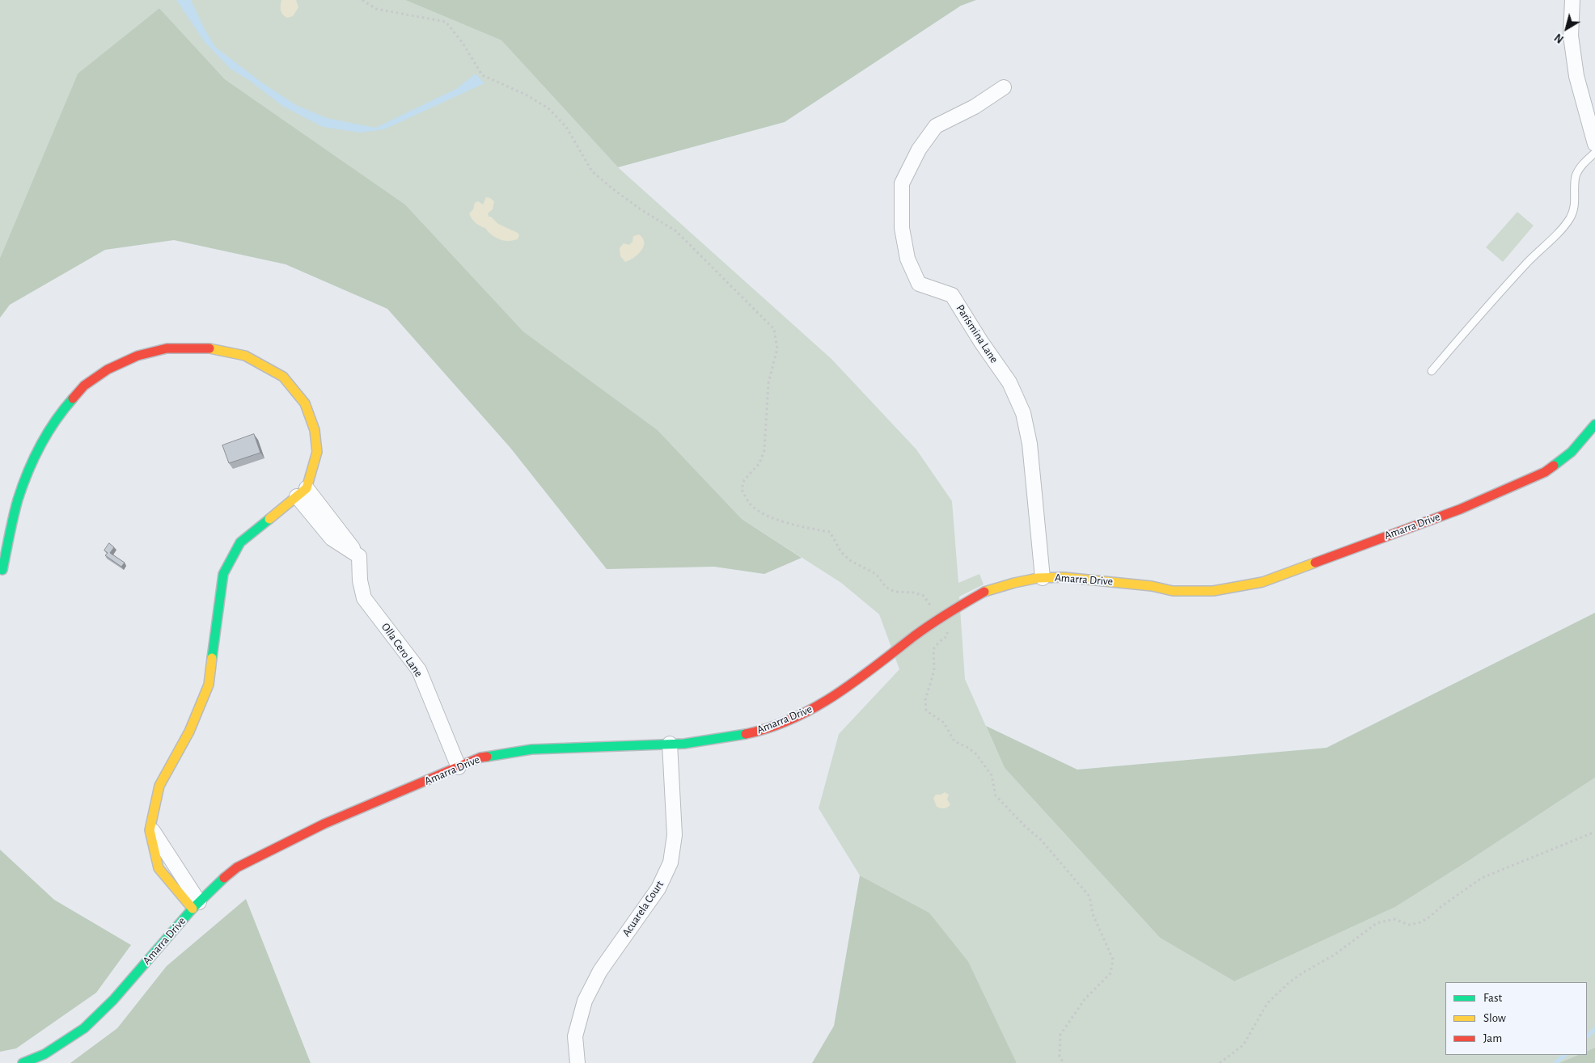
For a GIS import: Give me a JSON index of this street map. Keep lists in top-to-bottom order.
{
  "streets": {
    "street": [
      "Parismina Lane",
      "Amarra Drive",
      "Olla Cero Lane",
      "Acuarela Court"
    ]
  },
  "crossings": [
    ["Parismina Lane", "Amarra Drive"],
    ["Amarra Drive", "Olla Cero Lane"],
    ["Amarra Drive", "Acuarela Court"]
  ],
  "legend": ["Fast", "Slow", "Jam"],
  "north": "bottom left"
}
